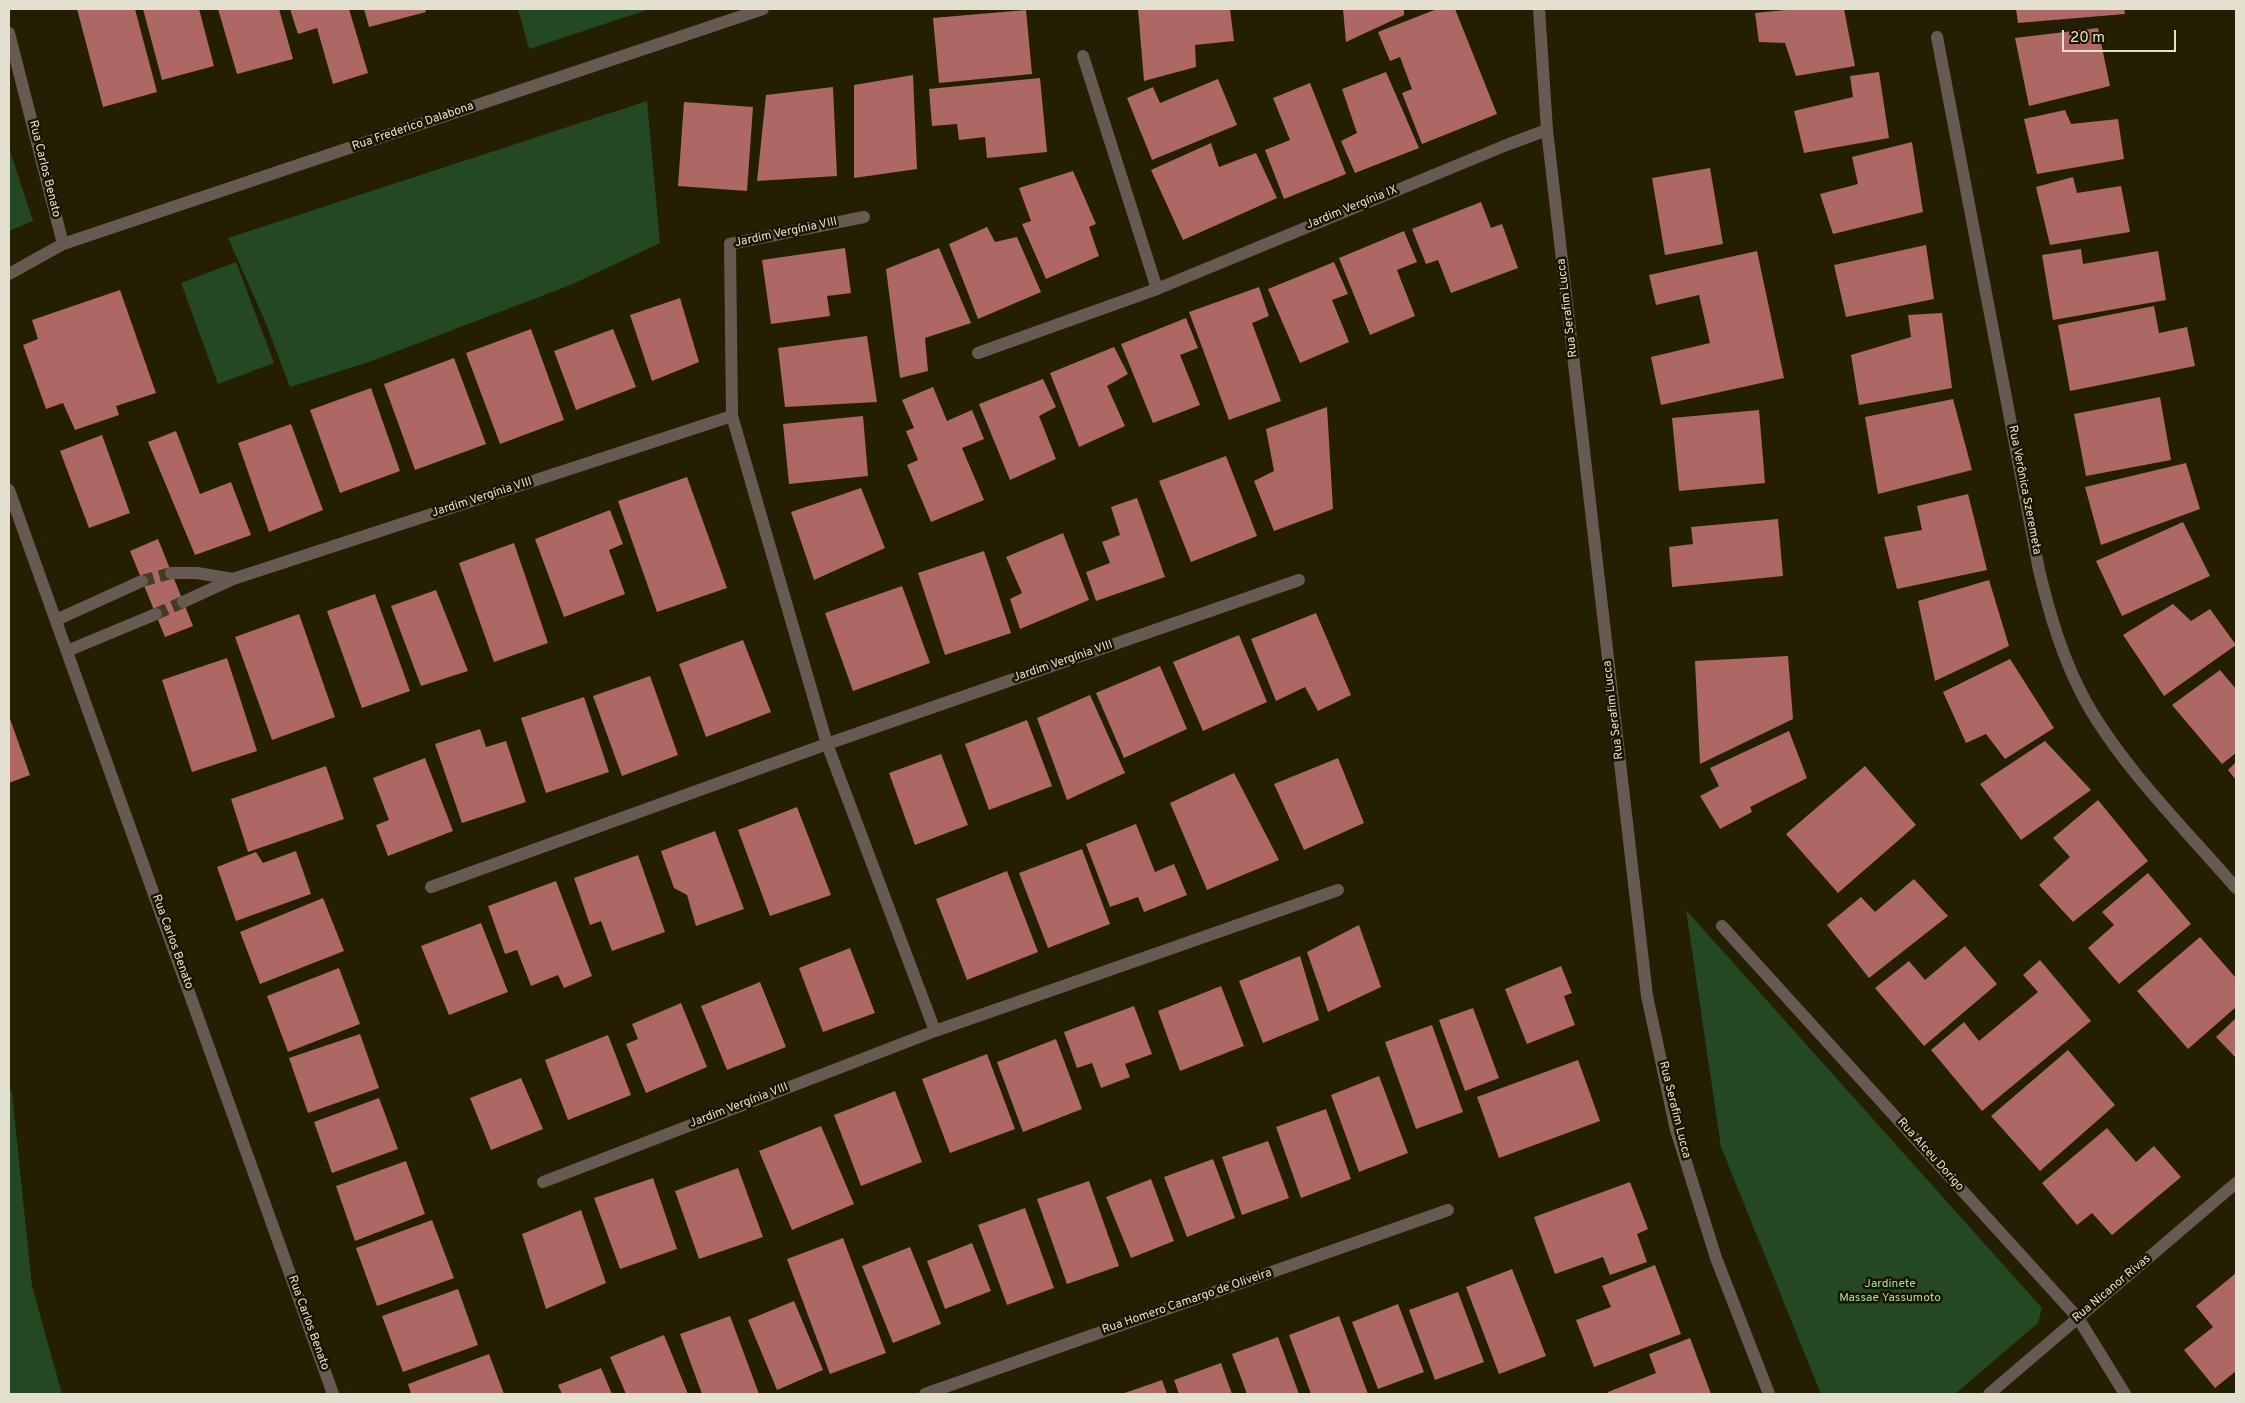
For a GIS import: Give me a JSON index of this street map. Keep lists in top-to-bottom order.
{
  "streets": {
    "street": [
      "Rua Frederico Dalabona",
      "Rua Carlos Benato",
      "Jardim Vergínia IX",
      "Jardim Vergínia VIII",
      "Rua Serafim Lucca",
      "Rua Verônica Szeremeta",
      "Rua Alceu Dorigo",
      "Rua Nicanor Rivas",
      "Rua Homero Camargo de Oliveira"
    ]
  },
  "crossings": [
    ["Rua Frederico Dalabona", "Rua Carlos Benato"],
    ["Jardim Vergínia IX", "Rua Serafim Lucca"],
    ["Rua Alceu Dorigo", "Rua Nicanor Rivas"]
  ],
  "parks": ["Jardinete Massae Yassumoto"],
  "scale_bar": "20 m"
}
